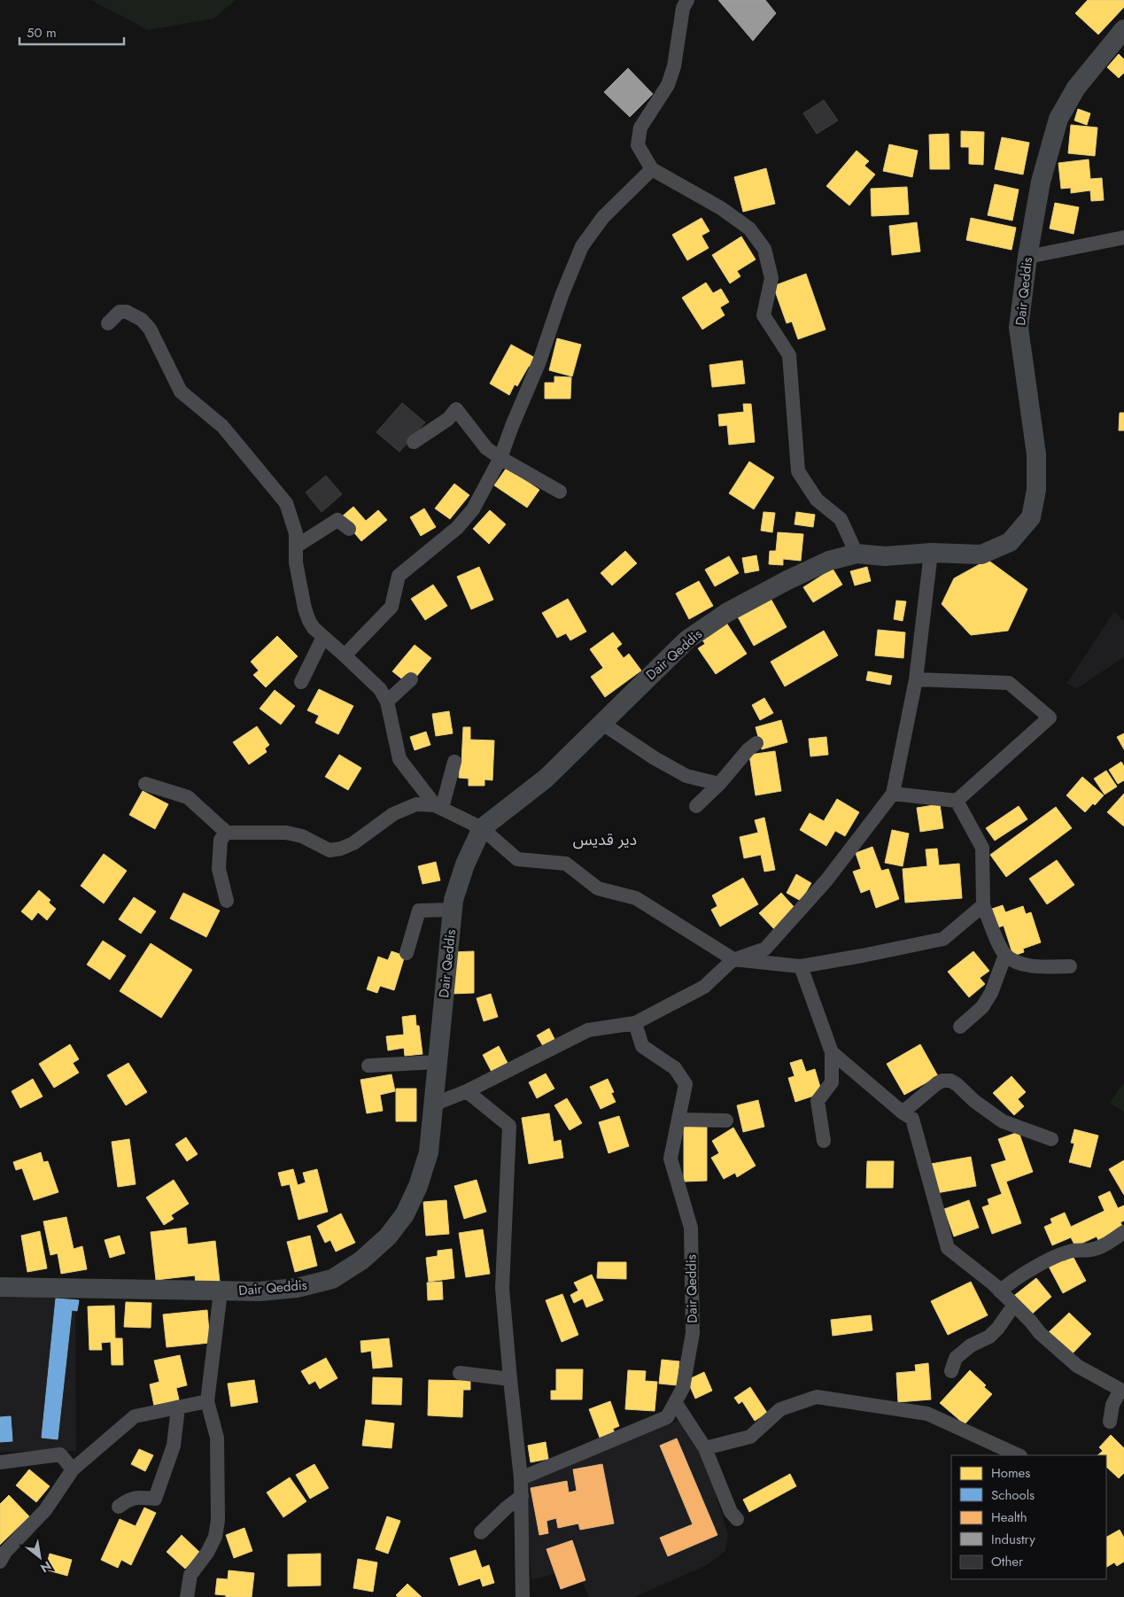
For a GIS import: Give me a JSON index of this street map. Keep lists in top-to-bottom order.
{
  "streets": {
    "main road": ["Dair Qeddis"]
  },
  "districts": ["دير قديس"],
  "legend": [
    "Homes",
    "Schools",
    "Health",
    "Industry",
    "Other"
  ],
  "scale_bar": "50 m",
  "north": "bottom right"
}
